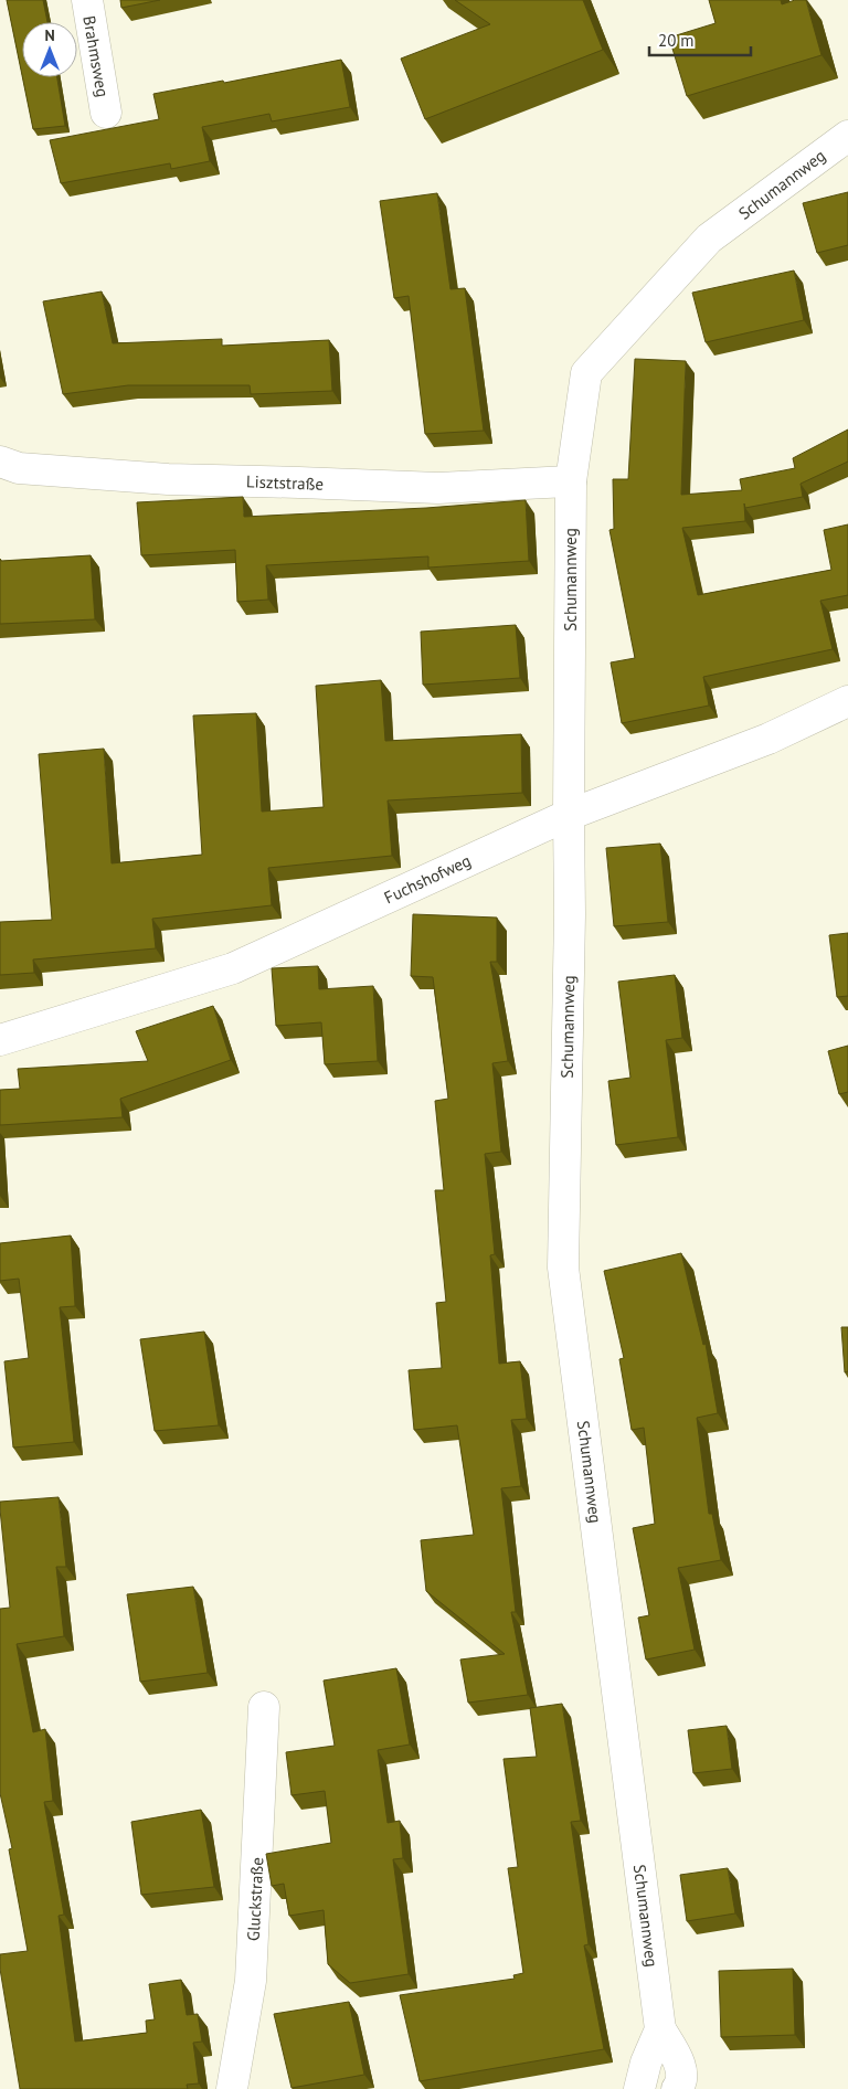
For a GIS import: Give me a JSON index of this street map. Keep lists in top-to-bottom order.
{
  "streets": {
    "street": [
      "Brahmsweg",
      "Schumannweg",
      "Lisztstraße",
      "Fuchshofweg",
      "Gluckstraße"
    ]
  },
  "crossings": [
    ["Schumannweg", "Lisztstraße"],
    ["Schumannweg", "Fuchshofweg"]
  ],
  "scale_bar": "20 m",
  "north": "top"
}
